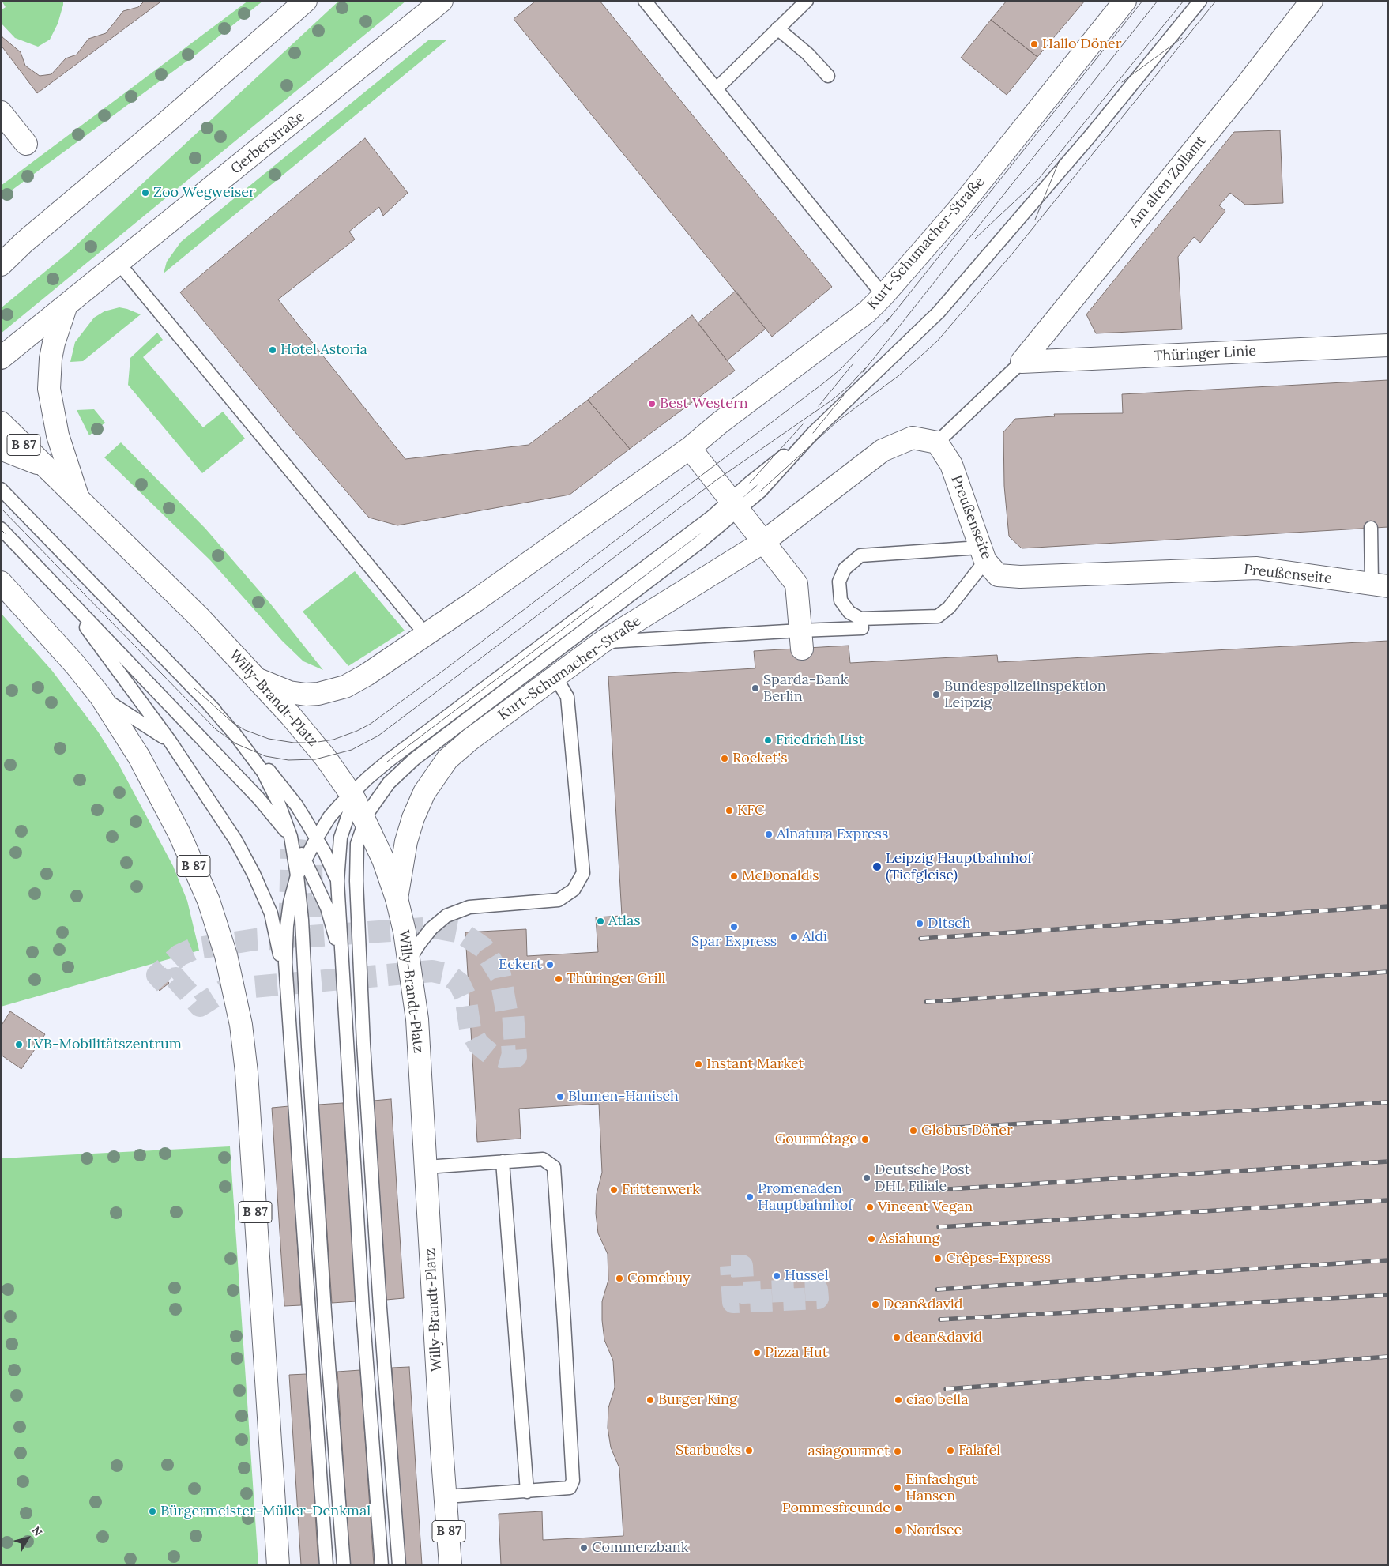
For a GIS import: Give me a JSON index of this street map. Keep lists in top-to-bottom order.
{
  "streets": {
    "main road": [
      "Gerberstraße",
      "Am alten Zollamt",
      "Kurt-Schumacher-Straße",
      "Thüringer Linie",
      "B 87",
      "Preußenseite",
      "Willy-Brandt-Platz"
    ]
  },
  "crossings": [
    ["Am alten Zollamt", "Thüringer Linie"],
    ["Kurt-Schumacher-Straße", "Willy-Brandt-Platz"]
  ],
  "places": [
    "Hallo Döner",
    "Zoo Wegweiser",
    "Hotel Astoria",
    "Best Western",
    "Sparda-Bank Berlin",
    "Bundespolizeiinspektion Leipzig",
    "Friedrich List",
    "Rocket's",
    "KFC",
    "Alnatura Express",
    "Leipzig Hauptbahnhof (Tiefgleise)",
    "McDonald's",
    "Atlas",
    "Ditsch",
    "Spar Express",
    "Aldi",
    "Eckert",
    "Thüringer Grill",
    "LVB-Mobilitätszentrum",
    "Instant Market",
    "Blumen-Hanisch",
    "Globus Döner",
    "Gourmétage",
    "Deutsche Post DHL Filiale",
    "Frittenwerk",
    "Promenaden Hauptbahnhof",
    "Vincent Vegan",
    "Asiahung",
    "Crêpes-Express",
    "Hussel",
    "Comebuy",
    "Dean&david",
    "dean&david",
    "Pizza Hut",
    "Burger King",
    "ciao bella",
    "Starbucks",
    "Falafel",
    "asiagourmet",
    "Einfachgut Hansen",
    "Pommesfreunde",
    "Bürgermeister-Müller-Denkmal",
    "Nordsee",
    "Commerzbank"
  ],
  "north": "top right"
}
